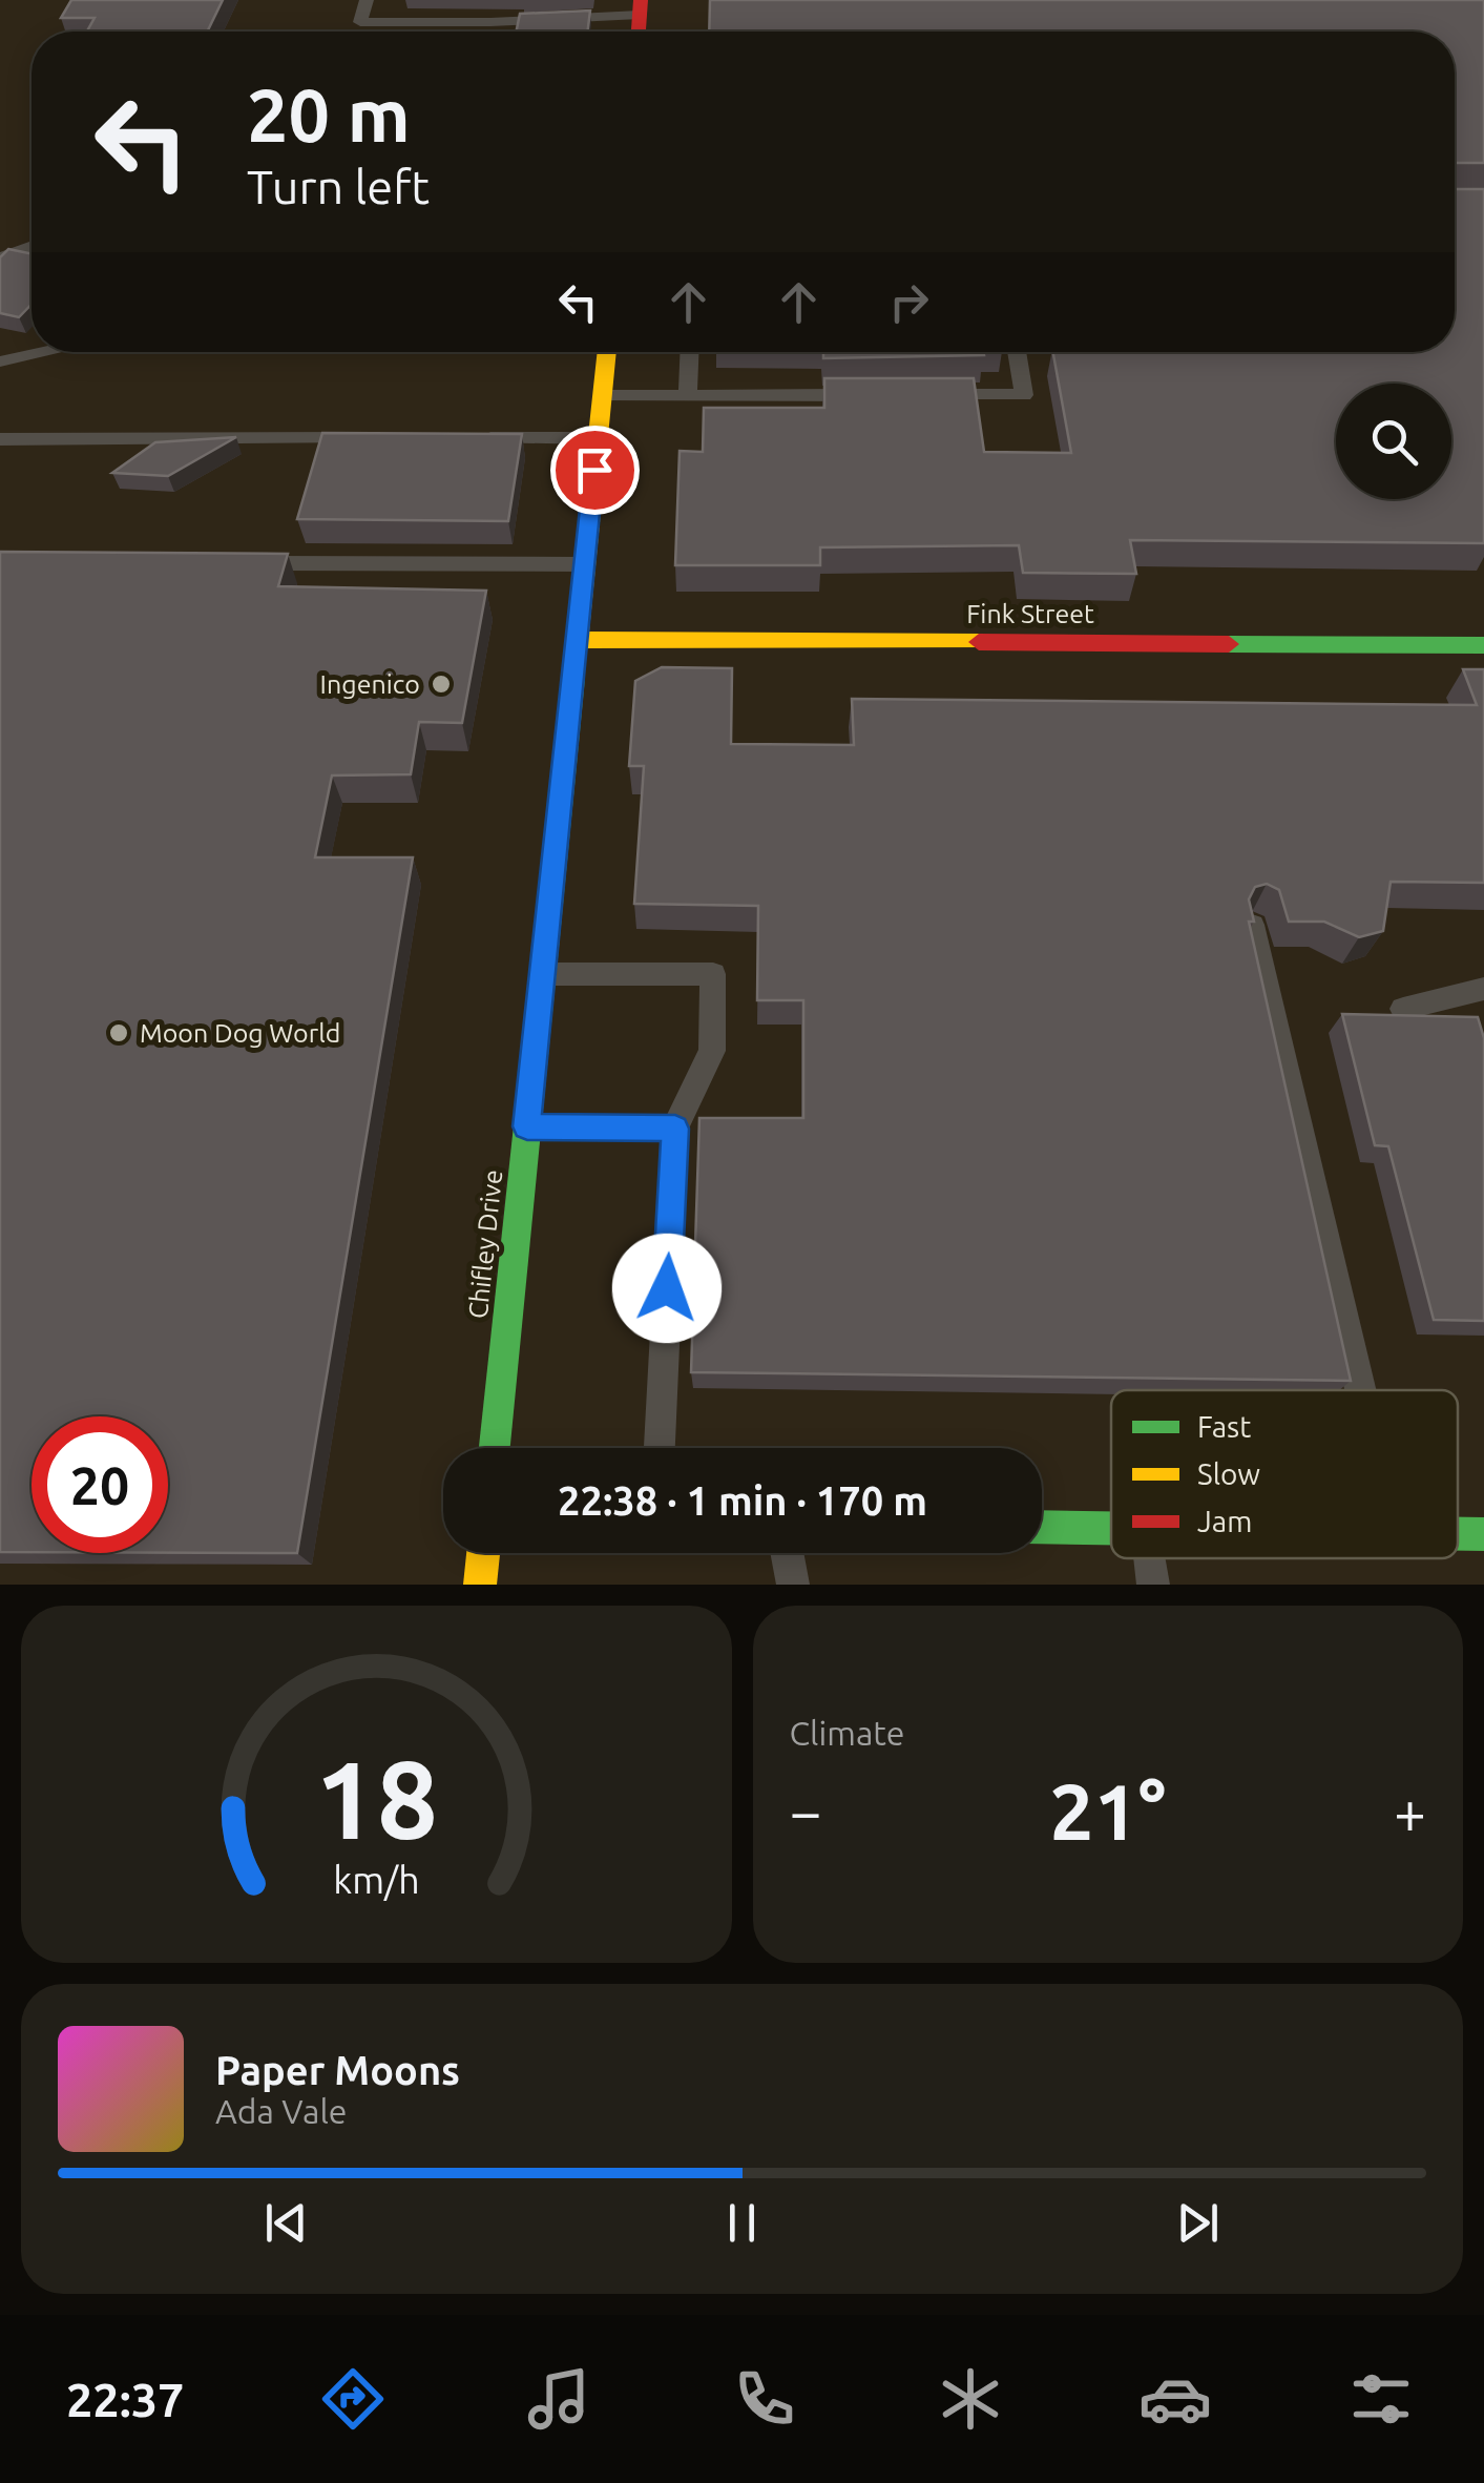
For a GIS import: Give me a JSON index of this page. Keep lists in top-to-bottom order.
{
  "streets": {
    "street": ["Fink Street", "Chifley Drive"]
  },
  "crossings": [
    ["Fink Street", "Chifley Drive"]
  ],
  "places": ["Ingenico", "Moon Dog World"],
  "legend": ["Fast", "Slow", "Jam"],
  "page": {
    "turn": ["20 m", "Turn left"],
    "limit": "20",
    "trip": "22:38 · 1 min · 170 m",
    "tile": "Climate",
    "heat": ["−", "21°", "+"],
    "song": ["Paper Moons", "Ada Vale"],
    "tabs": "22:37",
    "gauge": ["18", "km/h"]
  }
}
